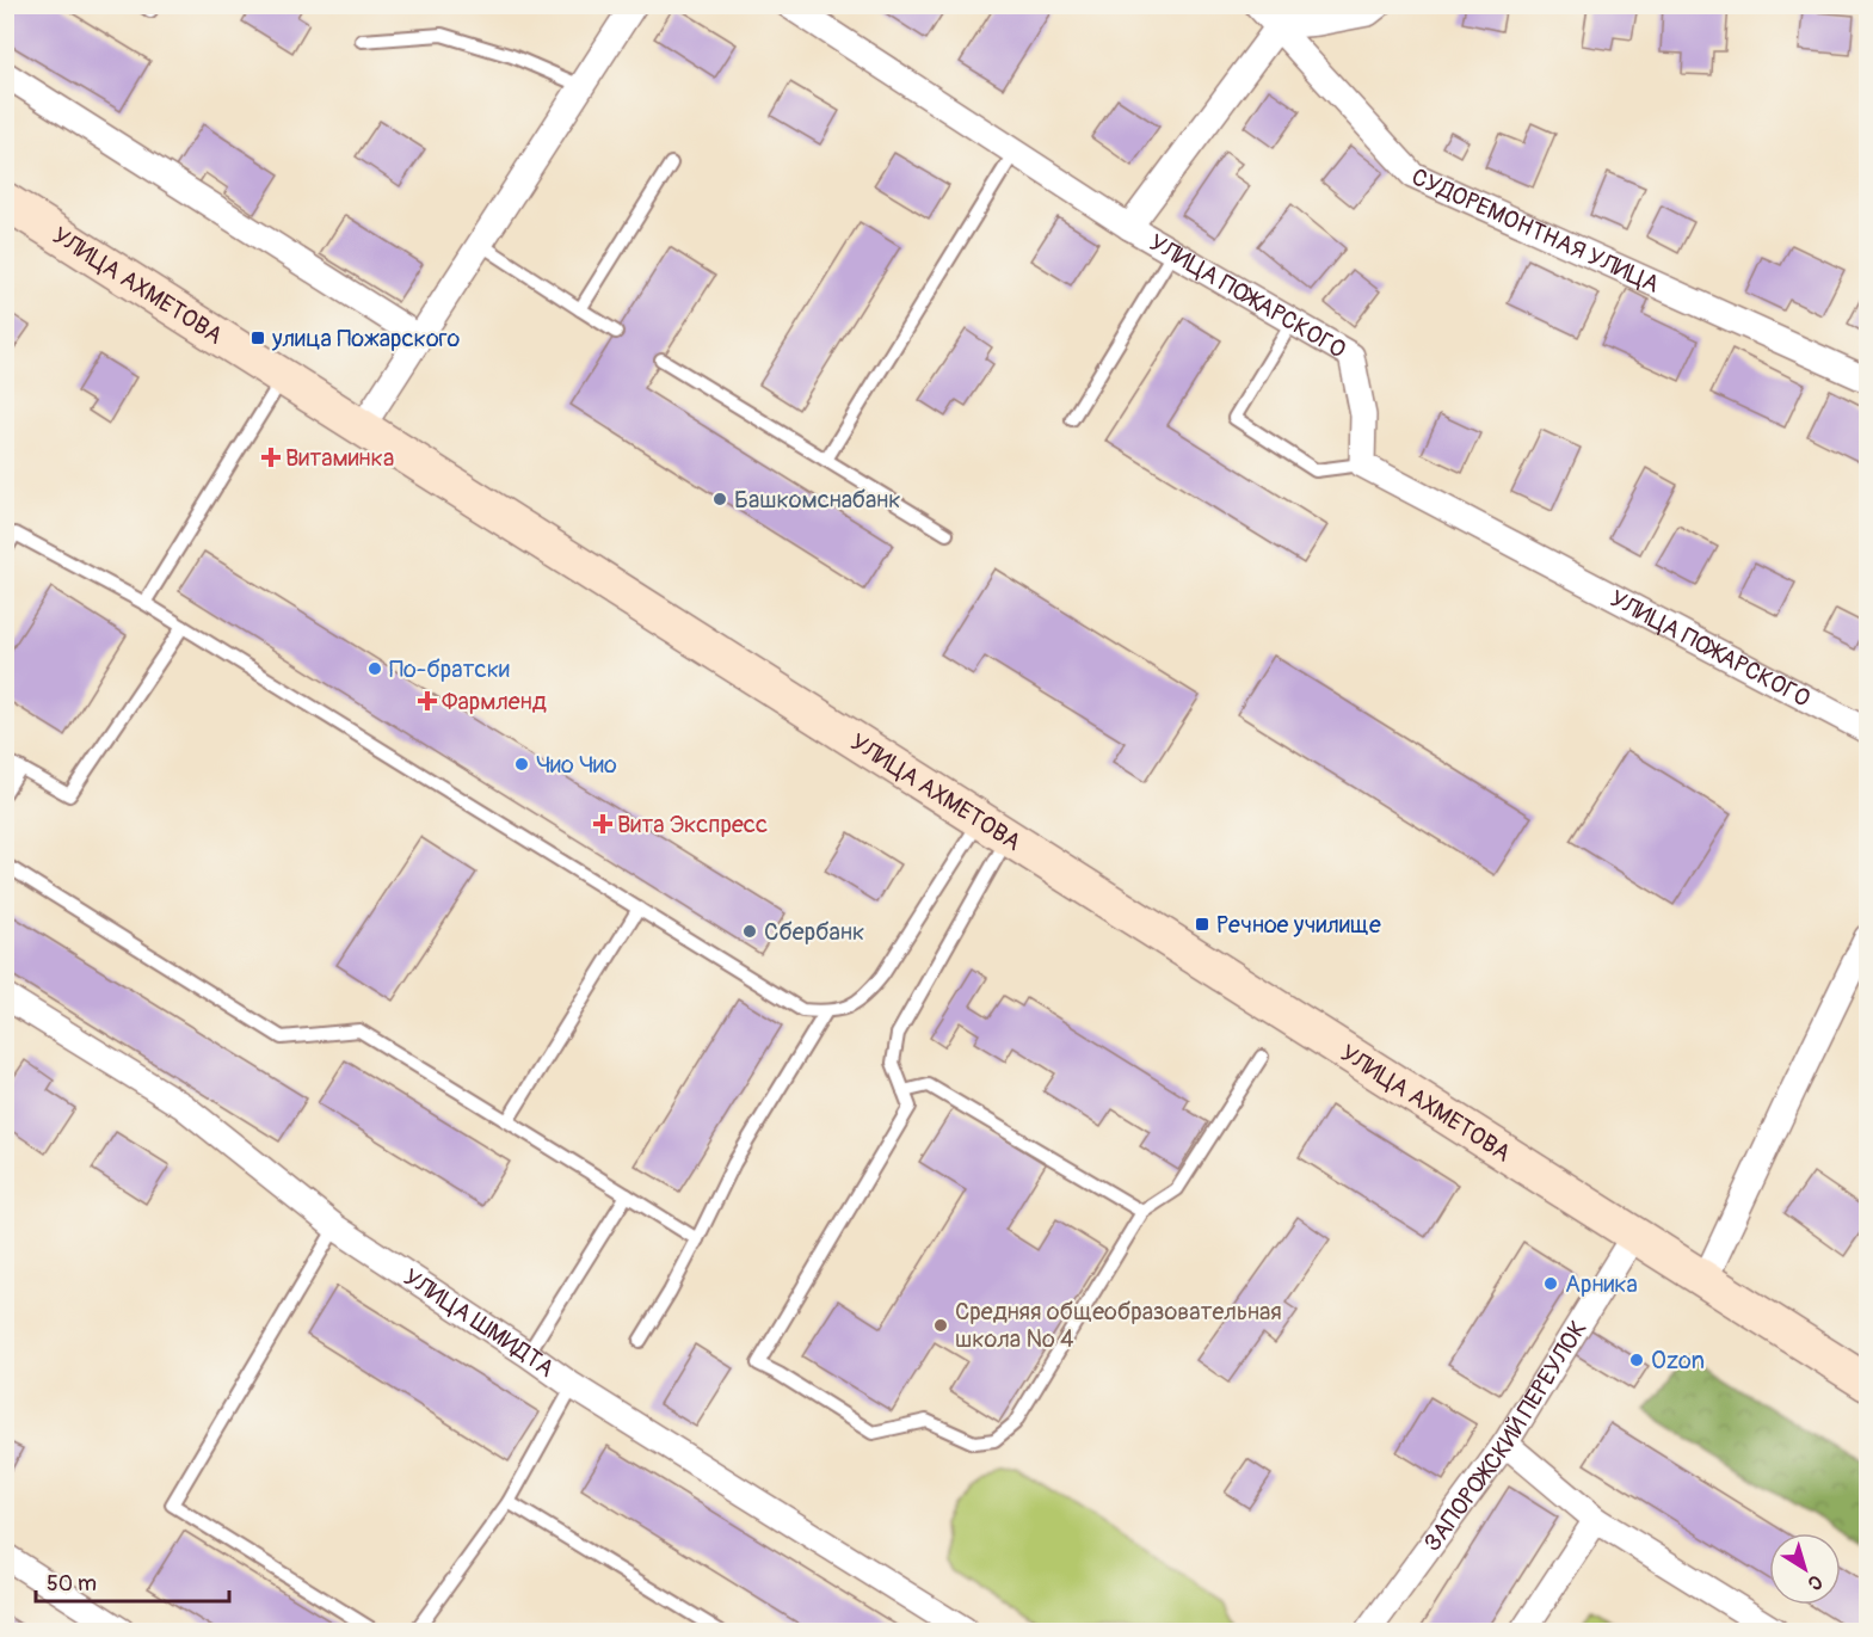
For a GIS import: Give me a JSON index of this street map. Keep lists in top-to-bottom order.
{
  "streets": {
    "main road": ["УЛИЦА АХМЕТОВА"],
    "street": [
      "СУДОРЕМОНТНАЯ УЛИЦА",
      "УЛИЦА ПОЖАРСКОГО",
      "УЛИЦА ШМИДТА",
      "ЗАПОРОЖСКИЙ ПЕРЕУЛОК"
    ]
  },
  "crossings": [
    ["УЛИЦА АХМЕТОВА", "ЗАПОРОЖСКИЙ ПЕРЕУЛОК"]
  ],
  "places": {
    "transit": ["улица Пожарского", "Речное училище"],
    "health": ["Витаминка", "Фармленд", "Вита Экспресс"],
    "other": [
      "Башкомснабанк",
      "По-братски",
      "Чио Чио",
      "Сбербанк",
      "Арника",
      "Средняя общеобразовательная школа № 4",
      "Ozon"
    ]
  },
  "scale_bar": "50 m",
  "north": "bottom right"
}
